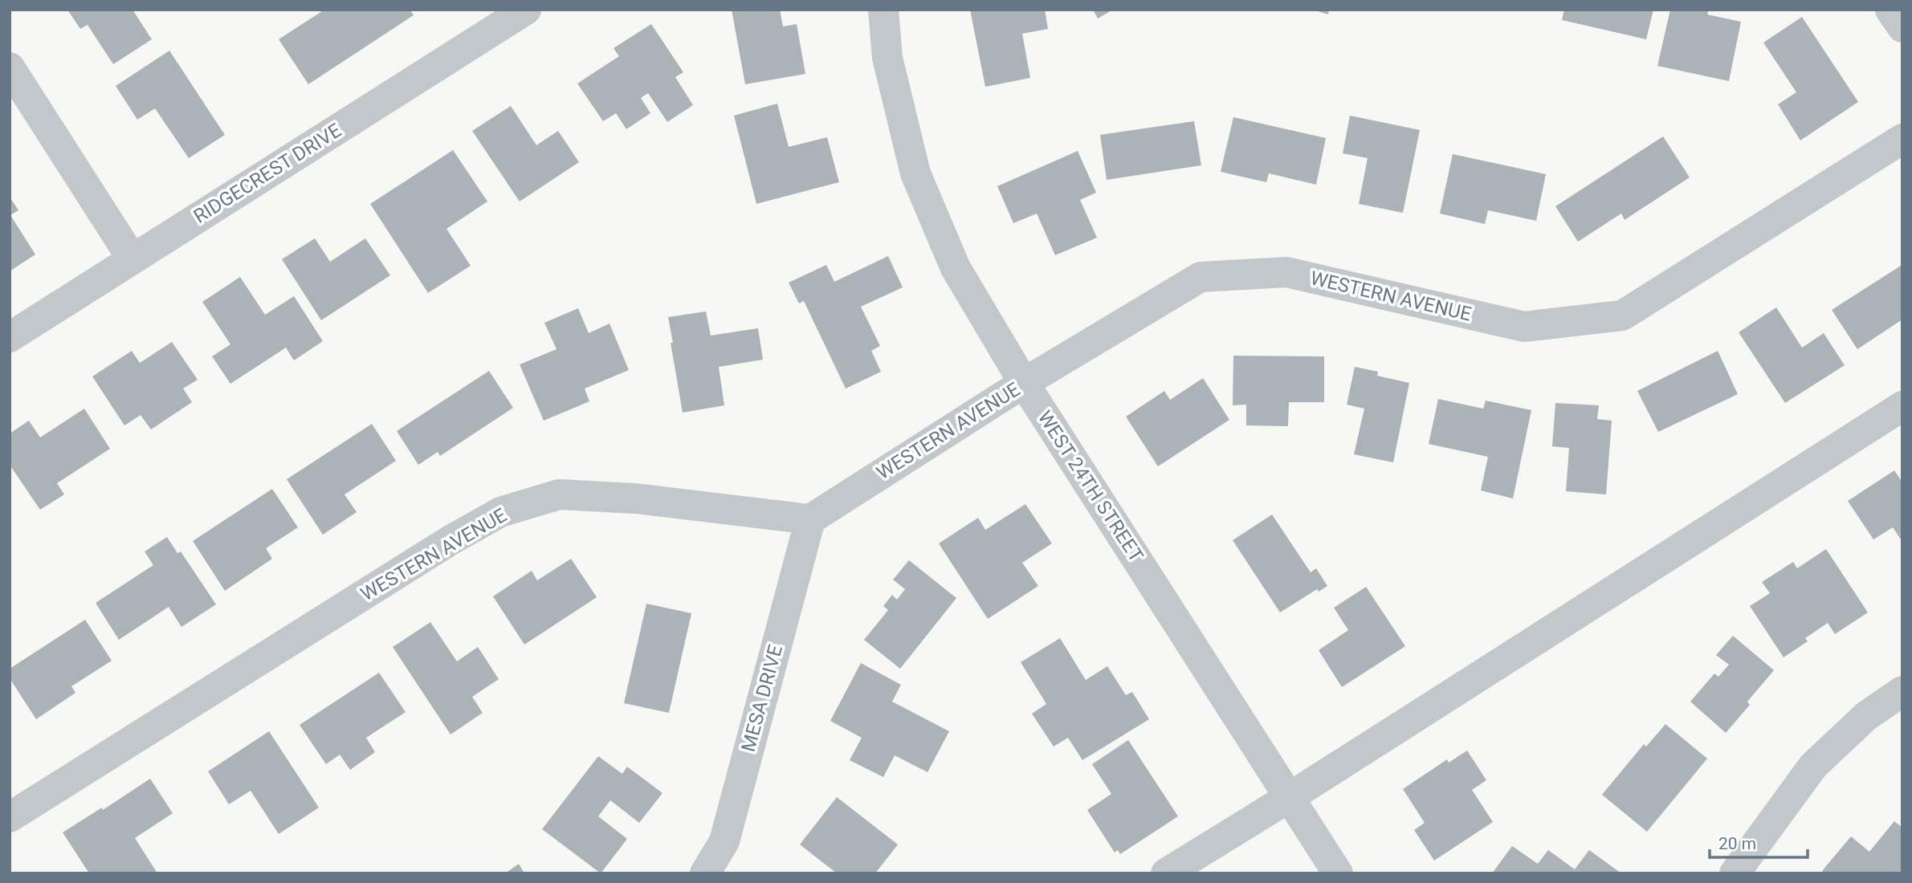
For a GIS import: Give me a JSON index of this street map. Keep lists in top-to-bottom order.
{
  "streets": {
    "street": [
      "RIDGECREST DRIVE",
      "WESTERN AVENUE",
      "WEST 24TH STREET",
      "MESA DRIVE"
    ]
  },
  "crossings": [
    ["WESTERN AVENUE", "WEST 24TH STREET"],
    ["WESTERN AVENUE", "MESA DRIVE"]
  ],
  "scale_bar": "20 m"
}
